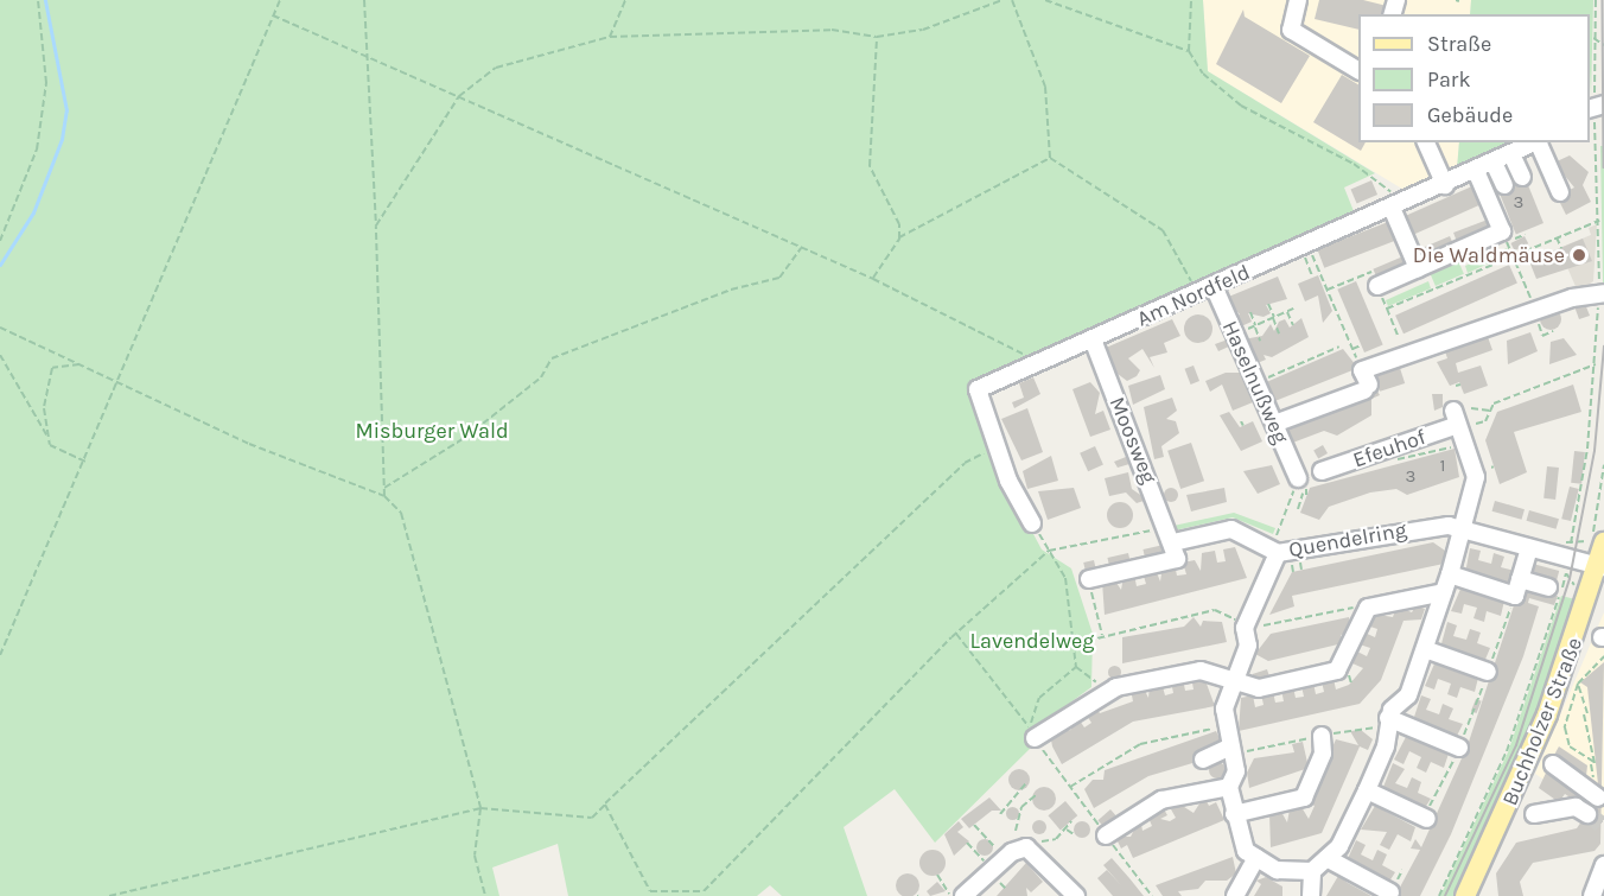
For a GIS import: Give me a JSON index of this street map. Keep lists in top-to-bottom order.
{
  "streets": {
    "main road": ["Buchholzer Straße"],
    "street": [
      "Am Nordfeld",
      "Haselnußweg",
      "Moosweg",
      "Efeuhof",
      "Quendelring"
    ]
  },
  "crossings": [
    ["Am Nordfeld", "Haselnußweg"],
    ["Am Nordfeld", "Moosweg"],
    ["Efeuhof", "Quendelring"],
    ["Quendelring", "Buchholzer Straße"]
  ],
  "parks": ["Misburger Wald", "Lavendelweg"],
  "places": ["Die Waldmäuse"],
  "house_numbers": ["3", "1", "3"],
  "legend": ["Straße", "Park", "Gebäude"]
}
